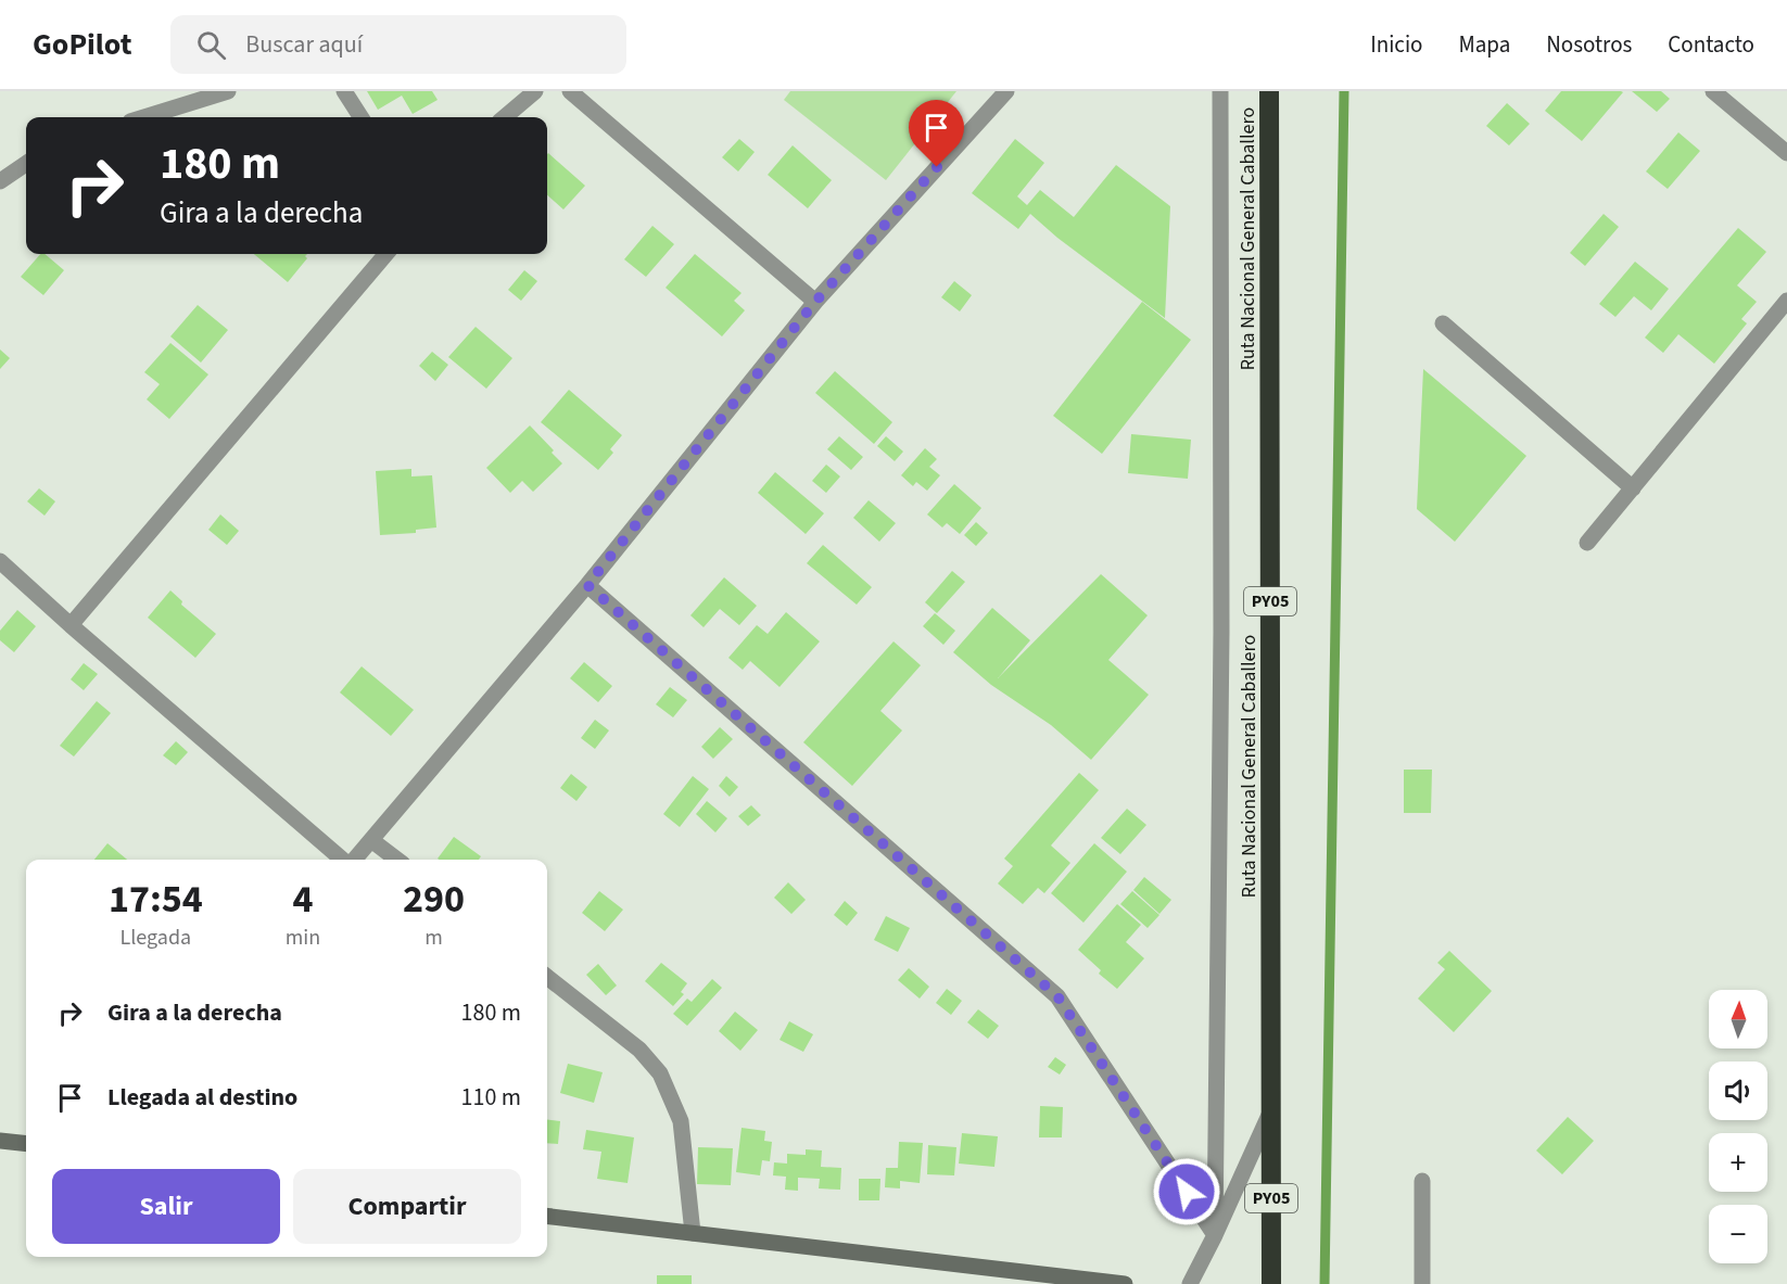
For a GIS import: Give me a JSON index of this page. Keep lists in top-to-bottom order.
{
  "streets": {
    "highway": ["Ruta Nacional General Caballero", "PY05"]
  },
  "north": "top",
  "page": {
    "header": "GoPilot",
    "search": "Buscar aquí",
    "nav": [
      "Inicio",
      "Mapa",
      "Nosotros",
      "Contacto"
    ],
    "turn": ["180 m", "Gira a la derecha"],
    "eta": [
      "17:54",
      "Llegada",
      "4",
      "min",
      "290",
      "m"
    ],
    "list": [
      {
        "name": "Gira a la derecha",
        "value": "180 m"
      },
      {
        "name": "Llegada al destino",
        "value": "110 m"
      }
    ],
    "map_buttons": ["+", "−"],
    "buttons": ["Salir", "Compartir"]
  }
}
